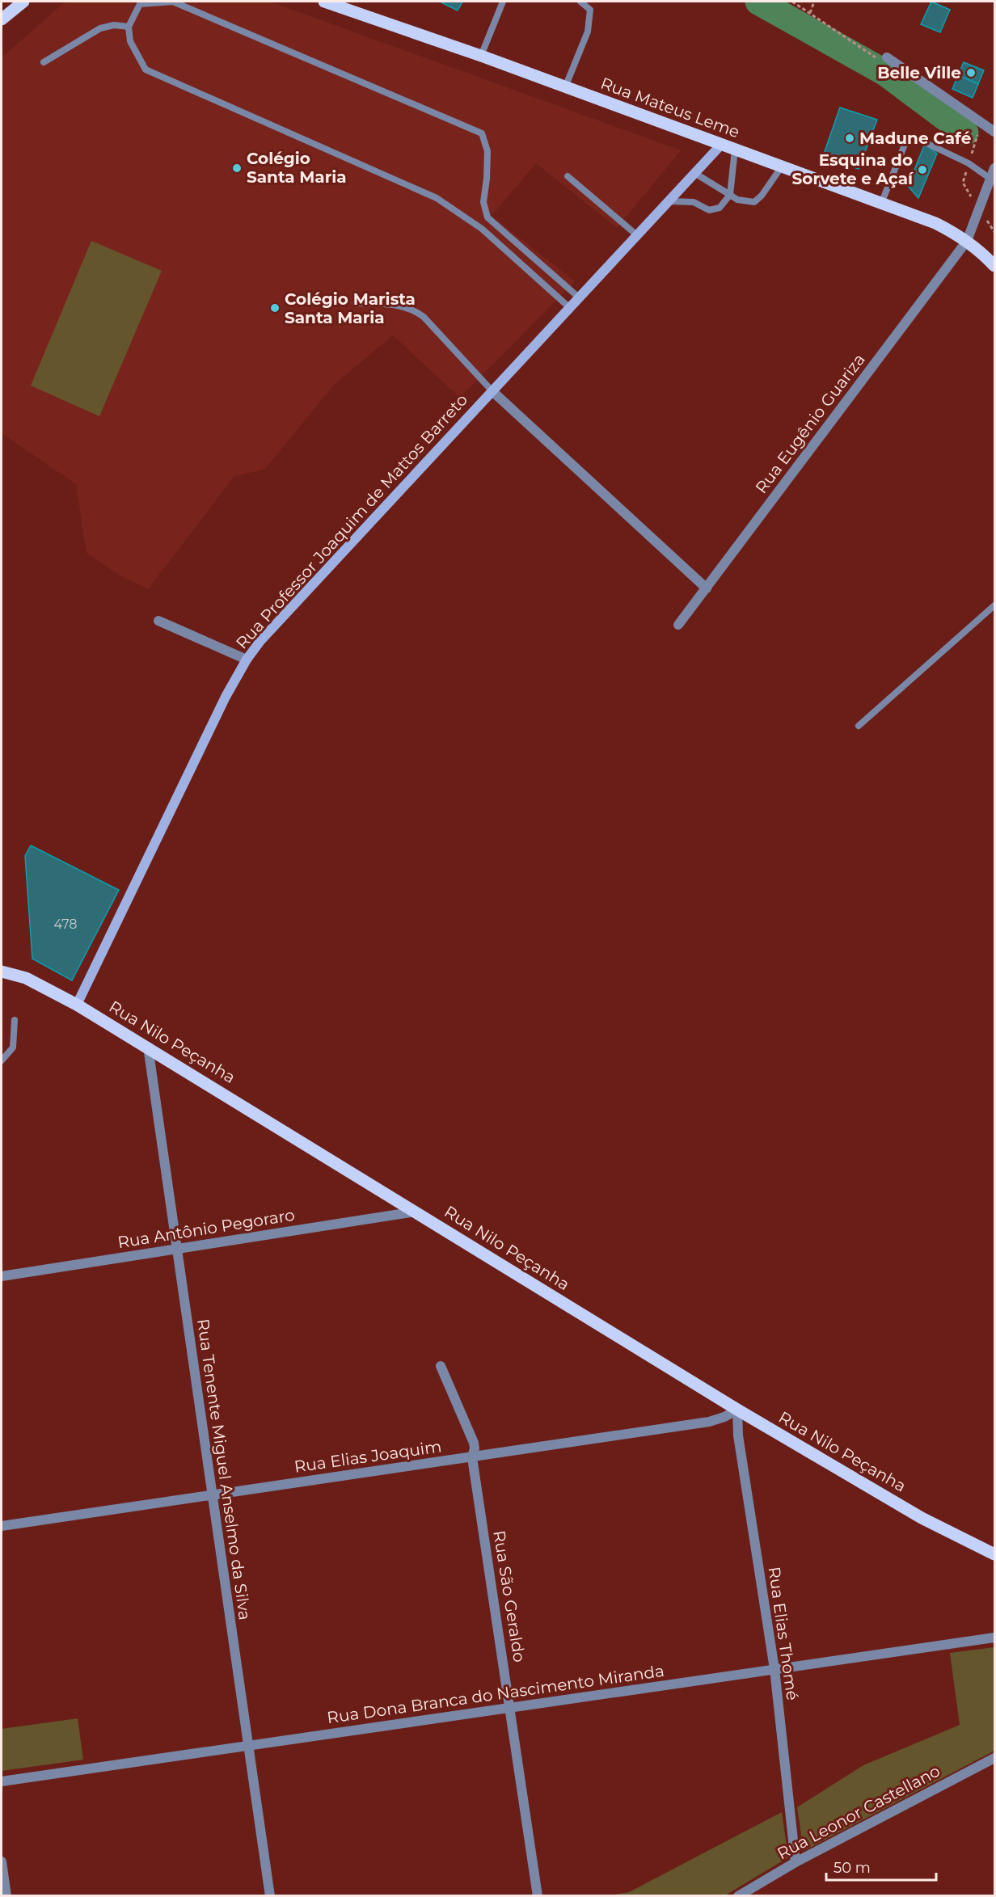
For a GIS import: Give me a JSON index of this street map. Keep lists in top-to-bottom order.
{
  "streets": {
    "main road": ["Rua Mateus Leme", "Rua Professor Joaquim de Mattos Barreto", "Rua Nilo Peçanha"],
    "street": [
      "Rua Eugênio Guariza",
      "Rua Antônio Pegoraro",
      "Rua Elias Joaquim",
      "Rua Tenente Miguel Anselmo da Silva",
      "Rua São Geraldo",
      "Rua Elias Thomé",
      "Rua Dona Branca do Nascimento Miranda",
      "Rua Leonor Castellano"
    ]
  },
  "crossings": [
    ["Rua Mateus Leme", "Rua Eugênio Guariza"],
    ["Rua Mateus Leme", "Rua Professor Joaquim de Mattos Barreto"],
    ["Rua Professor Joaquim de Mattos Barreto", "Rua Nilo Peçanha"],
    ["Rua Nilo Peçanha", "Rua Antônio Pegoraro"],
    ["Rua Nilo Peçanha", "Rua Elias Joaquim"],
    ["Rua Nilo Peçanha", "Rua Tenente Miguel Anselmo da Silva"],
    ["Rua Nilo Peçanha", "Rua Elias Thomé"],
    ["Rua Antônio Pegoraro", "Rua Tenente Miguel Anselmo da Silva"],
    ["Rua Elias Joaquim", "Rua Tenente Miguel Anselmo da Silva"],
    ["Rua Elias Joaquim", "Rua São Geraldo"],
    ["Rua Elias Joaquim", "Rua Elias Thomé"],
    ["Rua Tenente Miguel Anselmo da Silva", "Rua Dona Branca do Nascimento Miranda"],
    ["Rua São Geraldo", "Rua Dona Branca do Nascimento Miranda"],
    ["Rua Elias Thomé", "Rua Dona Branca do Nascimento Miranda"],
    ["Rua Elias Thomé", "Rua Leonor Castellano"]
  ],
  "places": [
    "Belle Ville",
    "Madune Café",
    "Colégio Santa Maria",
    "Esquina do Sorvete e Açaí",
    "Colégio Marista Santa Maria"
  ],
  "house_numbers": ["478"],
  "scale_bar": "50 m"
}
